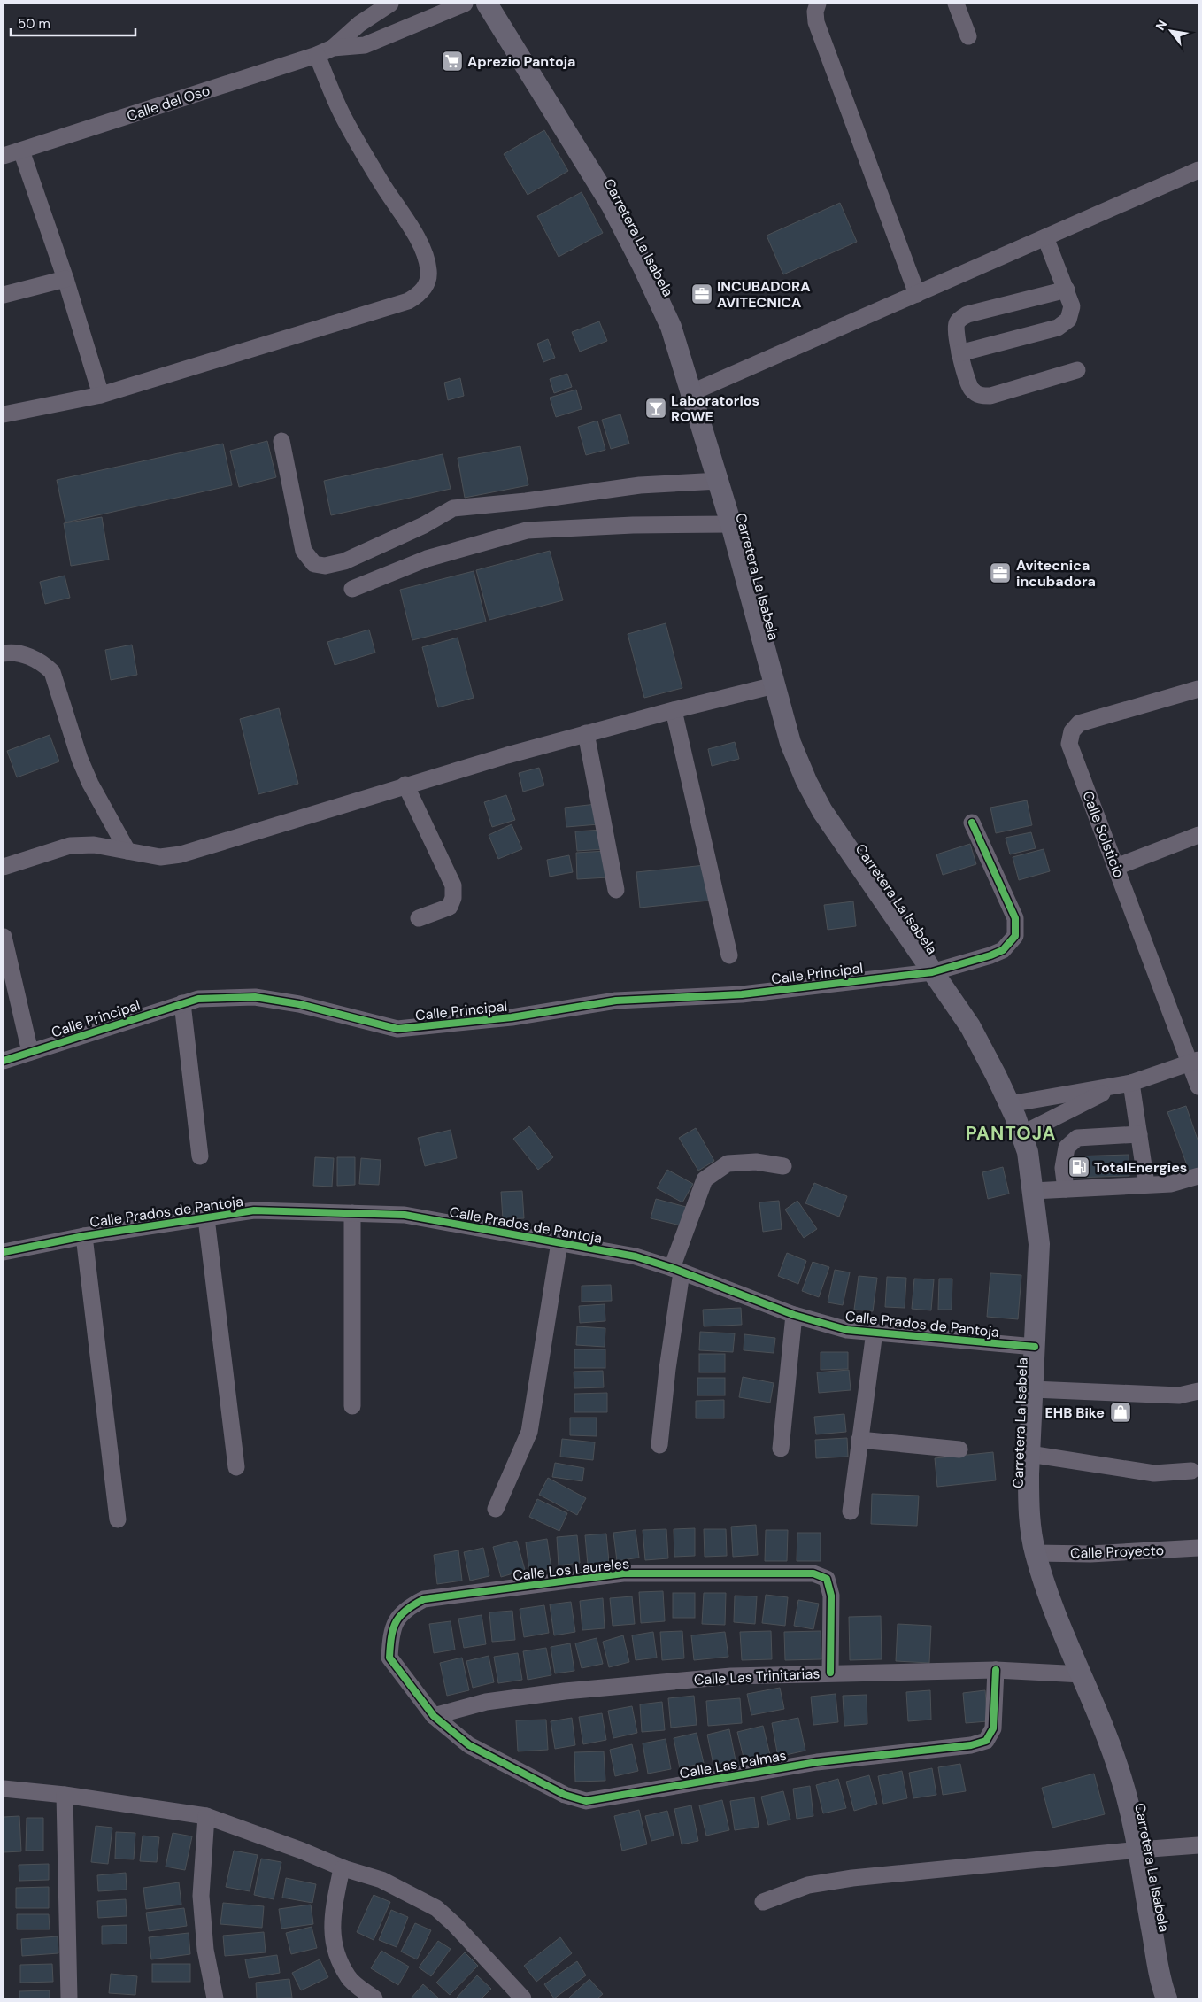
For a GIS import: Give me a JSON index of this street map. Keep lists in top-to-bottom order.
{
  "streets": {
    "main road": ["Carretera La Isabela"],
    "street": [
      "Calle del Oso",
      "Calle Solsticio",
      "Calle Principal",
      "Calle Prados de Pantoja",
      "Calle Proyecto",
      "Calle Los Laureles",
      "Calle Las Trinitarias",
      "Calle Las Palmas"
    ]
  },
  "crossings": [
    ["Carretera La Isabela", "Calle Principal"],
    ["Carretera La Isabela", "Calle Prados de Pantoja"],
    ["Carretera La Isabela", "Calle Proyecto"],
    ["Carretera La Isabela", "Calle Las Trinitarias"],
    ["Calle Los Laureles", "Calle Las Trinitarias"],
    ["Calle Los Laureles", "Calle Las Palmas"],
    ["Calle Las Trinitarias", "Calle Las Palmas"]
  ],
  "districts": ["PANTOJA"],
  "places": {
    "supermarket": ["Aprezio Pantoja"],
    "office": ["INCUBADORA AVITECNICA", "Avitecnica incubadora"],
    "bar": ["Laboratorios ROWE"],
    "fuel station": ["TotalEnergies"],
    "shop": ["EHB Bike"]
  },
  "scale_bar": "50 m",
  "north": "top left"
}
